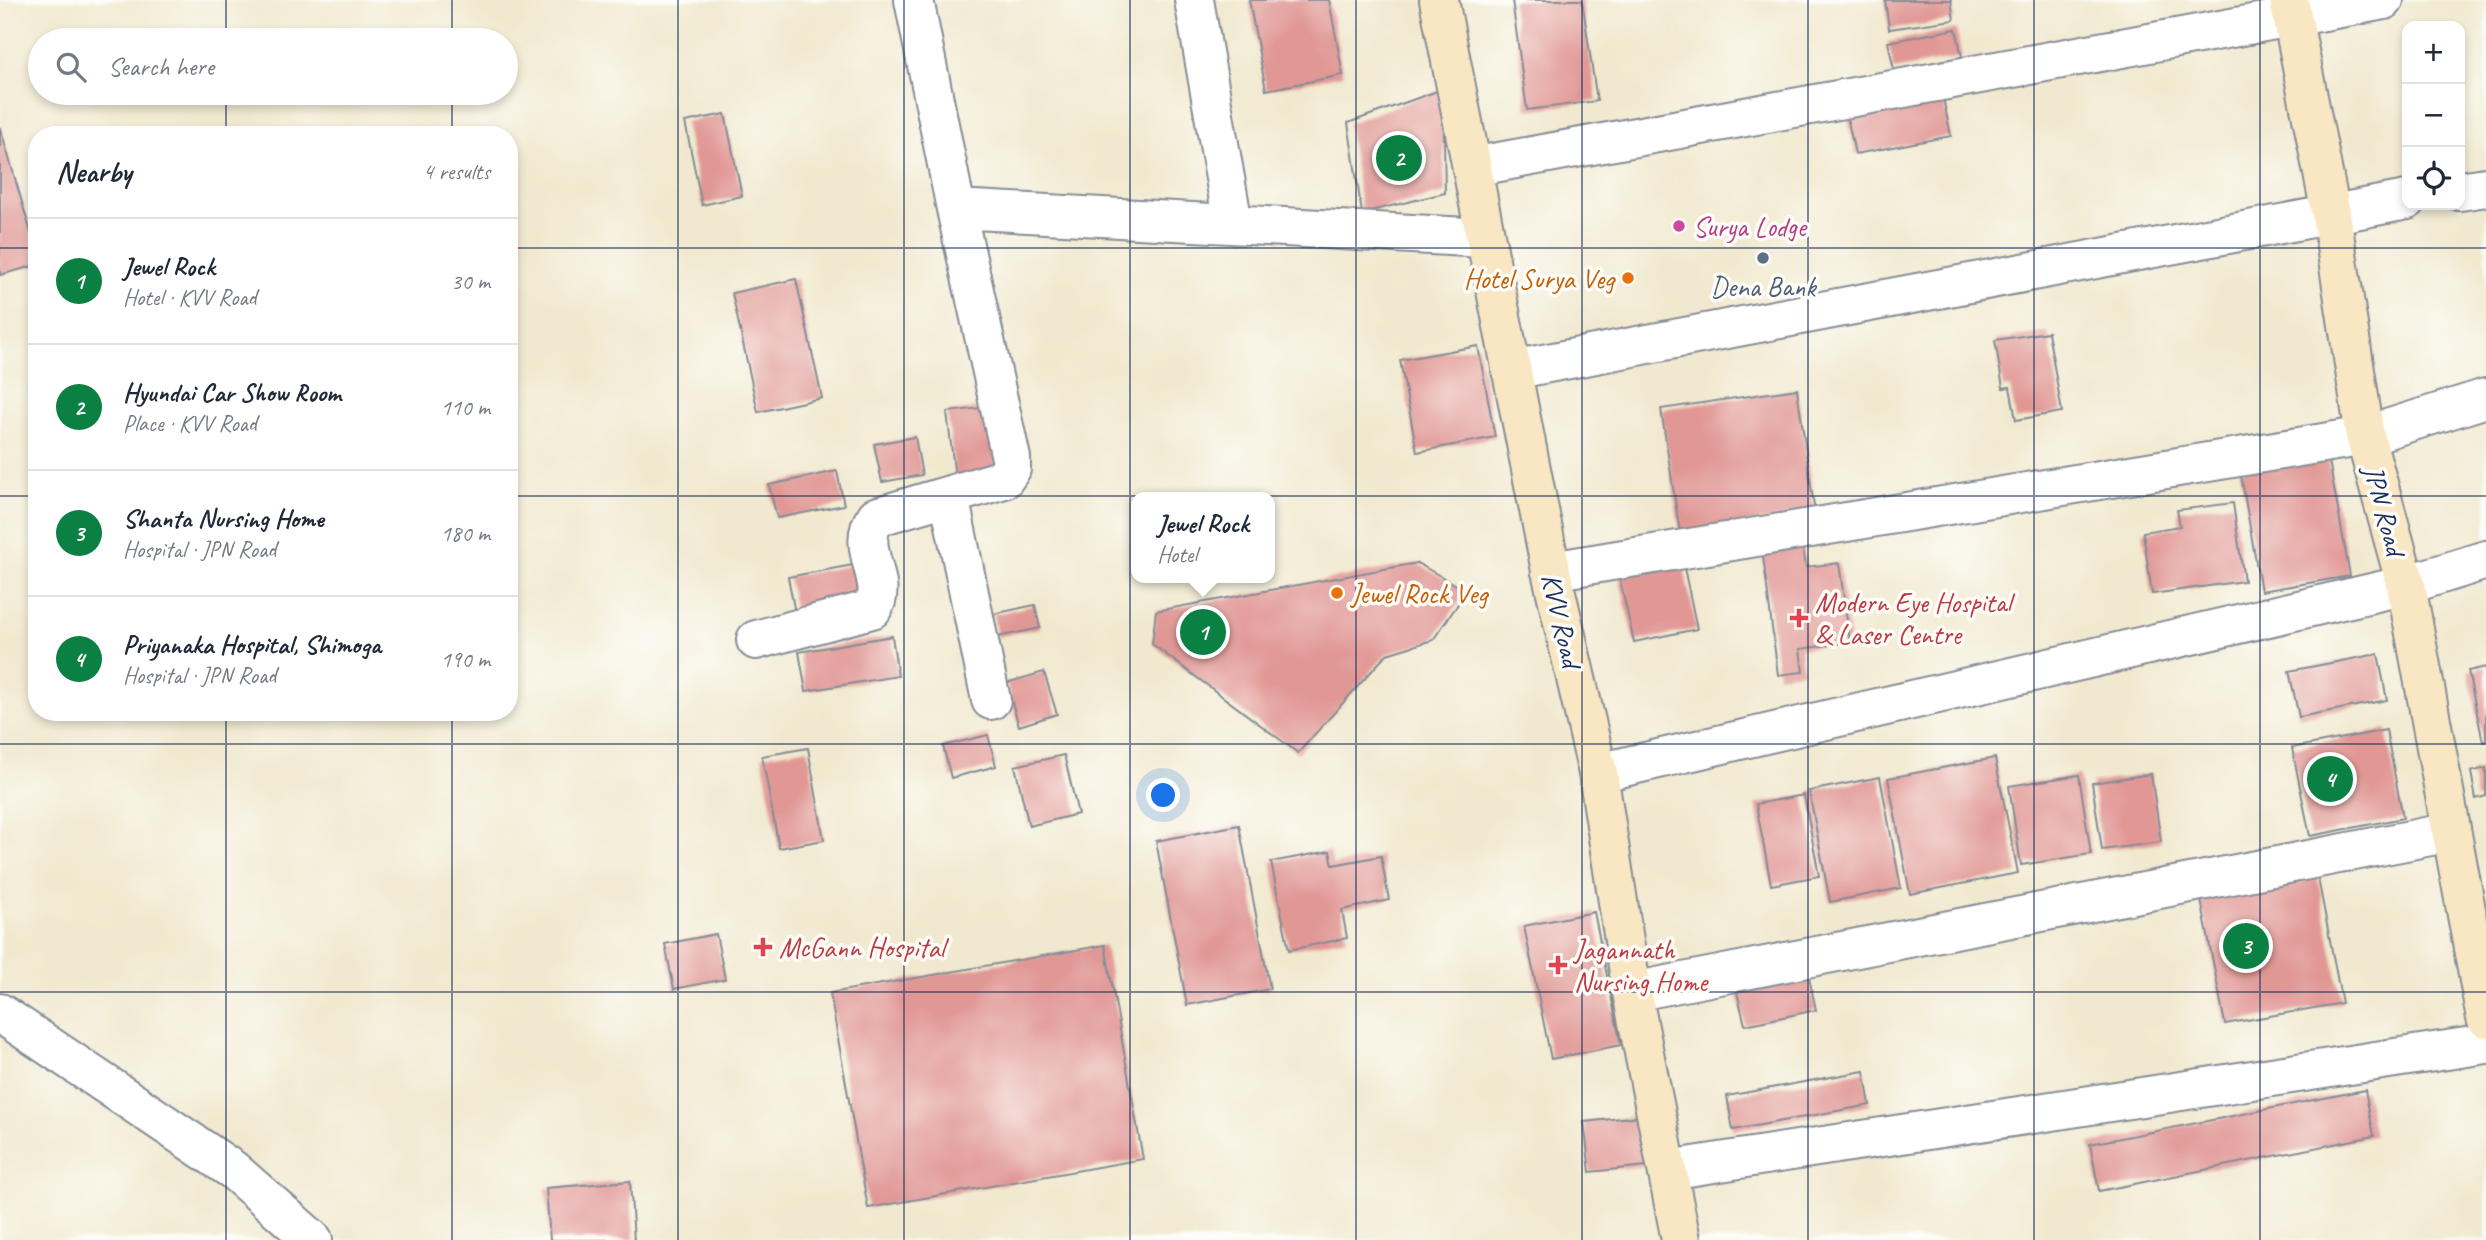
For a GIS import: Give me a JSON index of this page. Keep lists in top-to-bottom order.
{
  "streets": {
    "main road": ["JPN Road", "KVV Road"]
  },
  "places": {
    "other": [
      "Surya Lodge",
      "Dena Bank",
      "Hotel Surya Veg",
      "Jewel Rock Veg"
    ],
    "health": ["Modern Eye Hospital & Laser Centre", "McGann Hospital", "Jagannath Nursing Home"]
  },
  "page": {
    "map_buttons": ["+", "−"],
    "search": "Search here",
    "heading": ["Nearby", "4 results"],
    "pins": [
      "2",
      "1",
      "4",
      "3"
    ],
    "list": [
      {
        "mark": "1",
        "name": "Jewel Rock",
        "note": "Hotel · KVV Road",
        "value": "30 m"
      },
      {
        "mark": "2",
        "name": "Hyundai Car Show Room",
        "note": "Place · KVV Road",
        "value": "110 m"
      },
      {
        "mark": "3",
        "name": "Shanta Nursing Home",
        "note": "Hospital · JPN Road",
        "value": "180 m"
      },
      {
        "mark": "4",
        "name": "Priyanaka Hospital, Shimoga",
        "note": "Hospital · JPN Road",
        "value": "190 m"
      }
    ],
    "popup": ["Jewel Rock", "Hotel"]
  }
}
